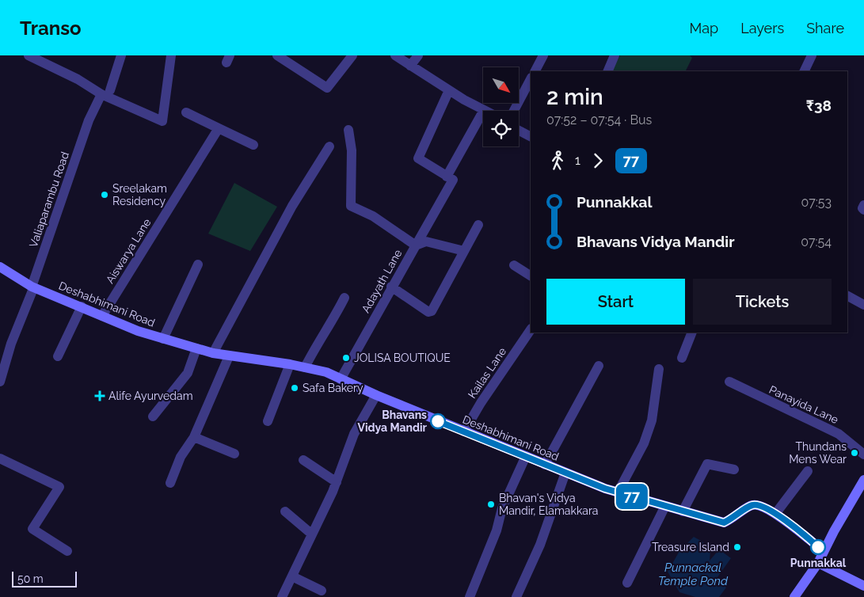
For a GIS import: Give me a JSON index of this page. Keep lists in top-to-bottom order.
{
  "streets": {
    "street": [
      "Valiaparambu Road",
      "Aiswarya Lane",
      "Adayath Lane",
      "Deshabhimani Road",
      "Kailas Lane",
      "Panayida Lane"
    ]
  },
  "crossings": [
    ["Valiaparambu Road", "Deshabhimani Road"],
    ["Aiswarya Lane", "Deshabhimani Road"],
    ["Adayath Lane", "Deshabhimani Road"],
    ["Deshabhimani Road", "Kailas Lane"]
  ],
  "water": ["Punnackal Temple Pond"],
  "places": {
    "other": [
      "Sreelakam Residency",
      "JOLISA BOUTIQUE",
      "Safa Bakery",
      "Bhavans Vidya Mandir",
      "Thundans Mens Wear",
      "Bhavan's Vidya Mandir, Elamakkara",
      "Treasure Island",
      "Punnakkal"
    ],
    "health": ["Alife Ayurvedam"]
  },
  "lines": ["bus line 77"],
  "scale_bar": "50 m",
  "north": "bottom right",
  "page": {
    "header": "Transo",
    "nav": ["Map", "Layers", "Share"],
    "on_map": "77",
    "heading": ["2 min", "07:52 – 07:54 · Bus", "₹38"],
    "legs": ["1", "77"],
    "list": [
      {
        "name": "Punnakkal",
        "value": "07:53"
      },
      {
        "name": "Bhavans Vidya Mandir",
        "value": "07:54"
      }
    ],
    "buttons": ["Start", "Tickets"],
    "scale": "50 m"
  }
}
